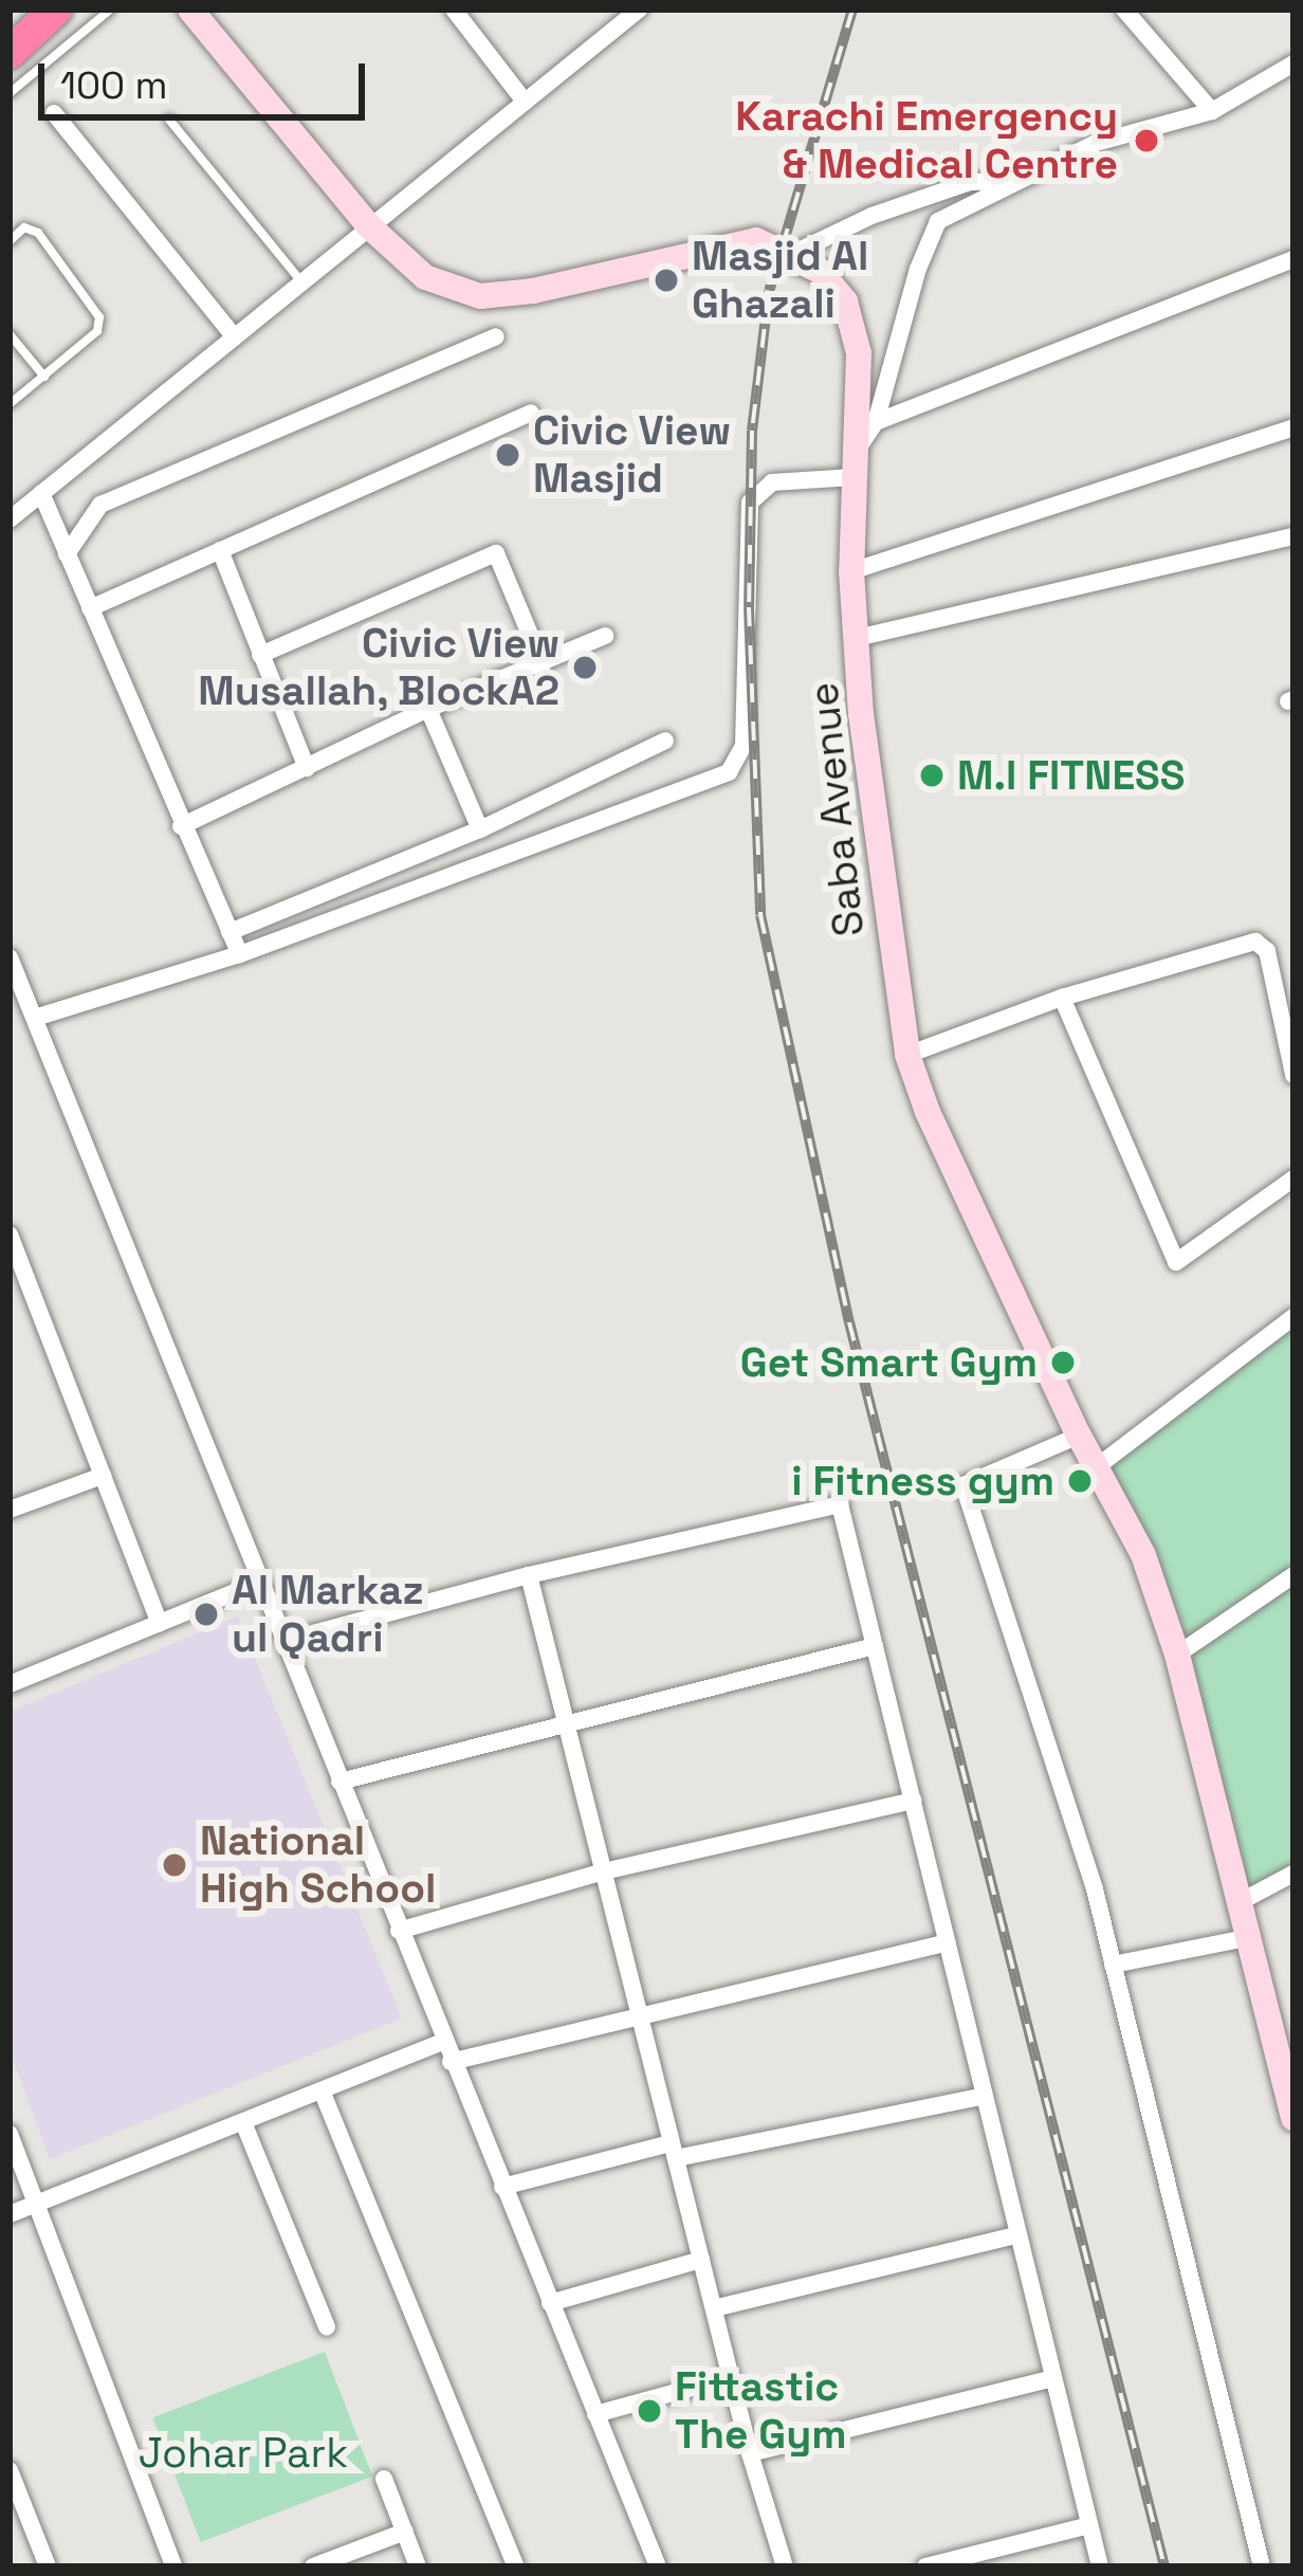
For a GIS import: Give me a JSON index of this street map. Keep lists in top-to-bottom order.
{
  "streets": {
    "main road": ["Saba Avenue"]
  },
  "parks": ["Johar Park"],
  "places": [
    "Karachi Emergency & Medical Centre",
    "Masjid Al Ghazali",
    "Civic View Masjid",
    "Civic View Musallah, BlockA2",
    "M.I FITNESS",
    "Get Smart Gym",
    "i Fitness gym",
    "Al Markaz ul Qadri",
    "National High School",
    "Fittastic The Gym"
  ],
  "scale_bar": "100 m"
}
